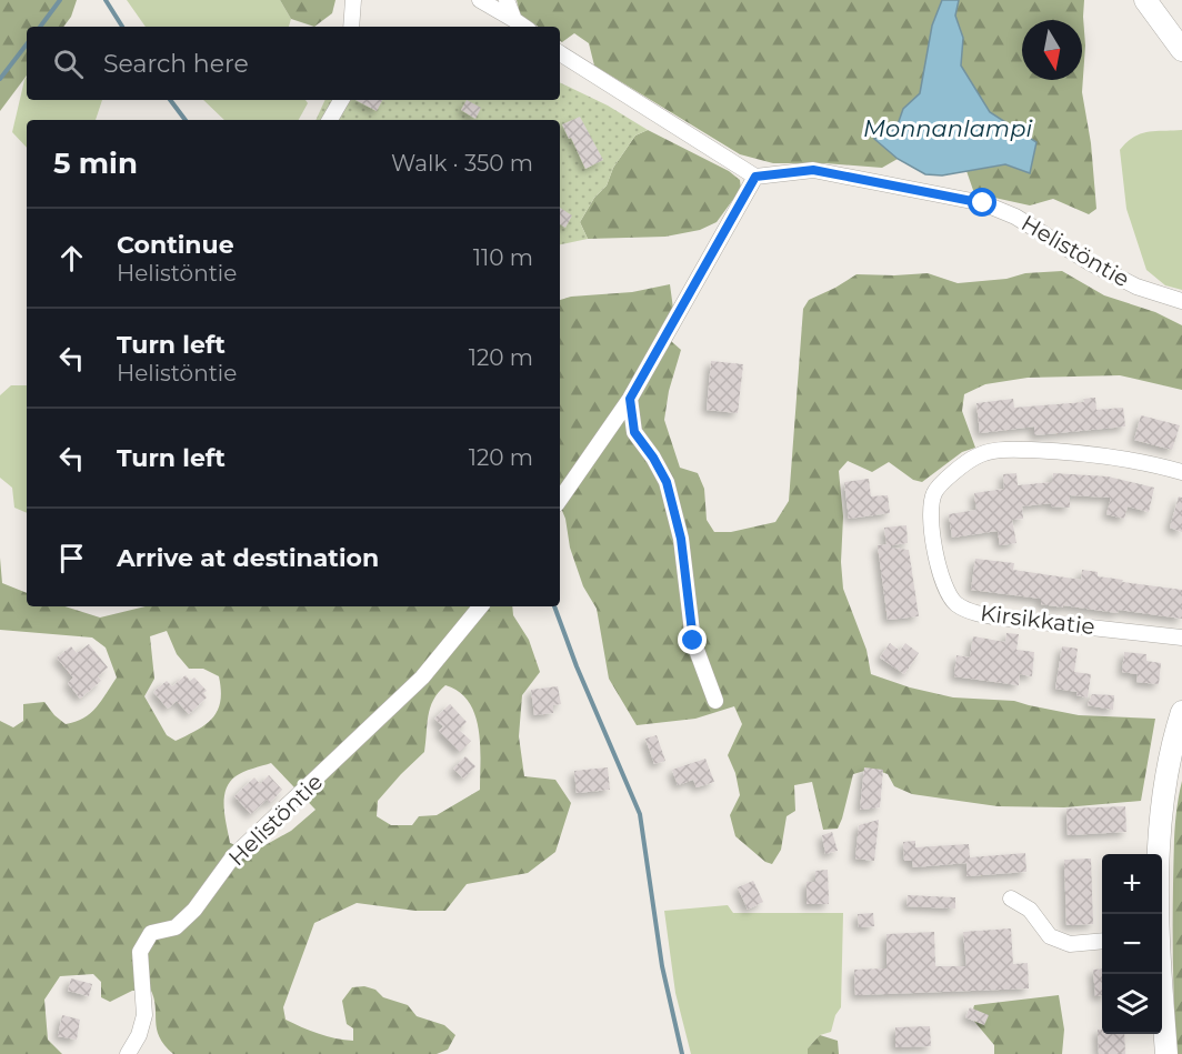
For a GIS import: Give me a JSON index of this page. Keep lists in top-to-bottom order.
{
  "streets": {
    "street": ["Helistöntie", "Kirsikkatie"]
  },
  "water": ["Monnanlampi"],
  "north": "bottom",
  "page": {
    "search": "Search here",
    "heading": ["5 min", "Walk · 350 m"],
    "list": [
      ["Continue", "Helistöntie", "110 m"],
      ["Turn left", "Helistöntie", "120 m"],
      ["Turn left", "120 m"],
      "Arrive at destination"
    ],
    "map_buttons": ["+", "−"]
  }
}
